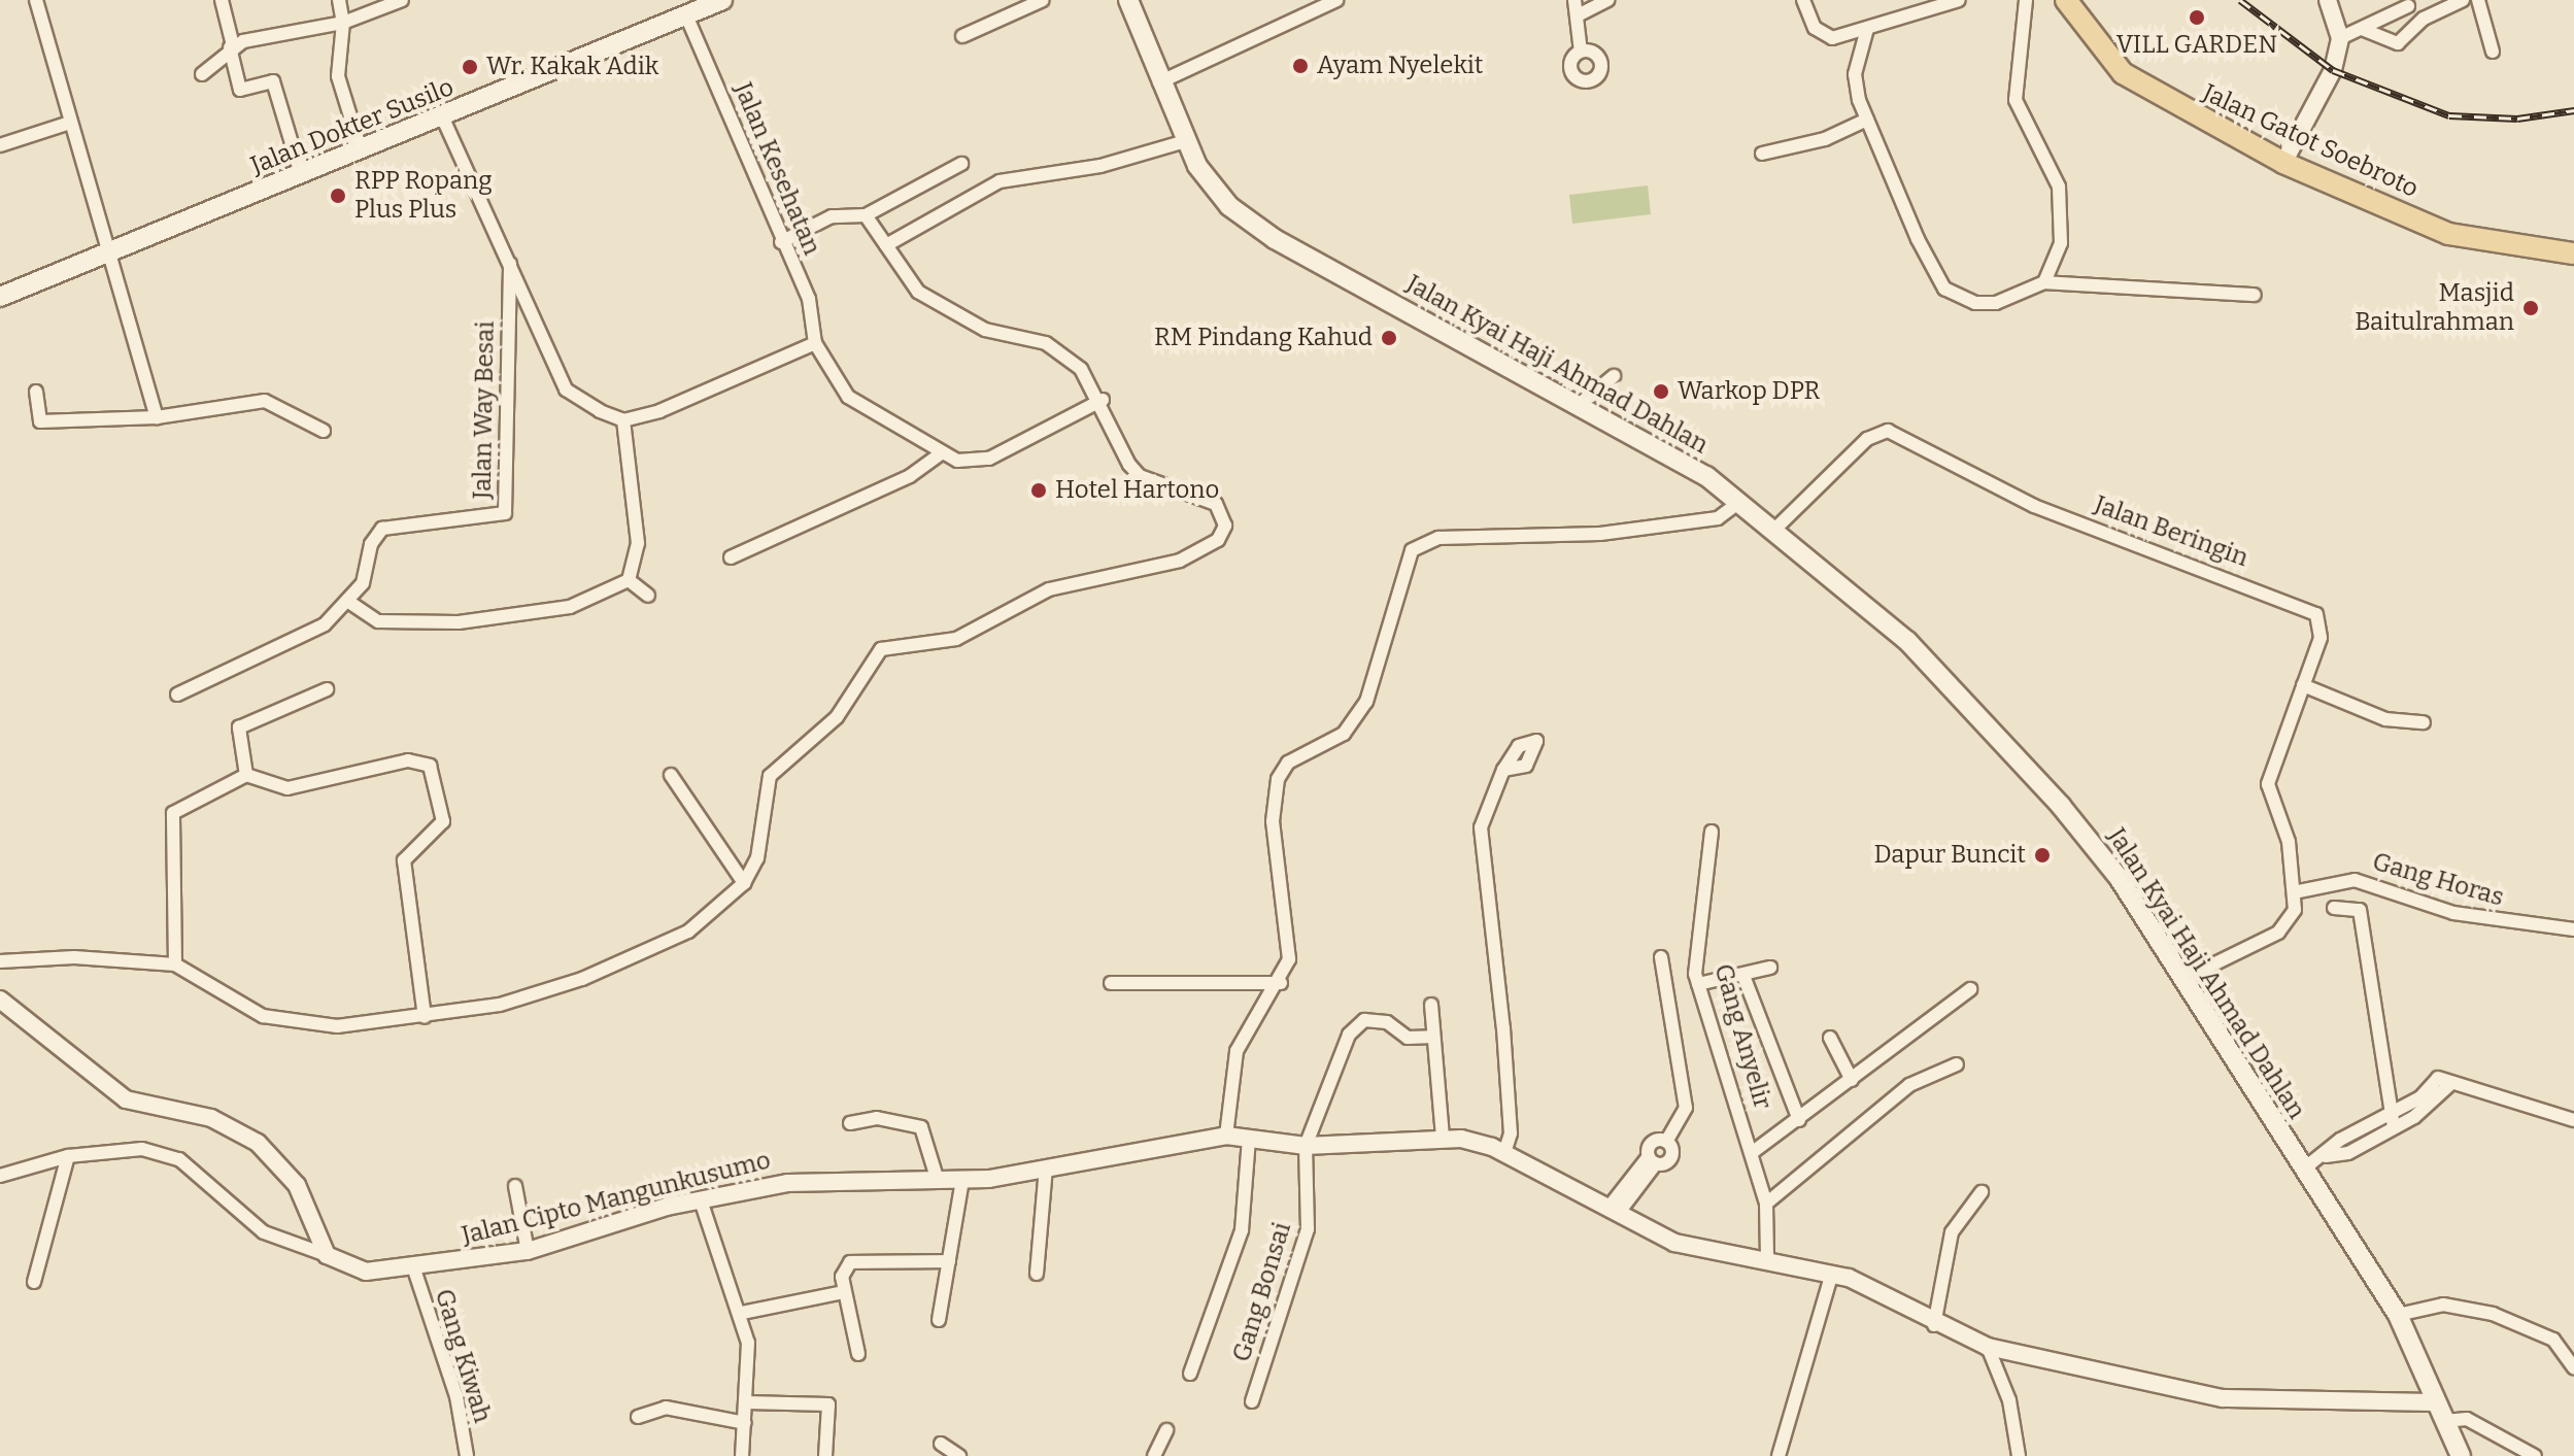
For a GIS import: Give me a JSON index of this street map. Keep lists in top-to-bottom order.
{
  "streets": {
    "main road": ["Jalan Dokter Susilo", "Jalan Gatot Soebroto", "Jalan Kyai Haji Ahmad Dahlan"],
    "street": [
      "Jalan Kesehatan",
      "Jalan Way Besai",
      "Jalan Beringin",
      "Gang Horas",
      "Gang Anyelir",
      "Jalan Cipto Mangunkusumo",
      "Gang Bonsai",
      "Gang Kiwah"
    ]
  },
  "crossings": [
    ["Jalan Dokter Susilo", "Jalan Kesehatan"],
    ["Jalan Dokter Susilo", "Jalan Way Besai"],
    ["Jalan Kyai Haji Ahmad Dahlan", "Jalan Beringin"],
    ["Jalan Kyai Haji Ahmad Dahlan", "Jalan Cipto Mangunkusumo"],
    ["Jalan Beringin", "Gang Horas"],
    ["Gang Anyelir", "Jalan Cipto Mangunkusumo"],
    ["Jalan Cipto Mangunkusumo", "Gang Bonsai"],
    ["Jalan Cipto Mangunkusumo", "Gang Kiwah"]
  ],
  "places": [
    "VILL GARDEN",
    "Ayam Nyelekit",
    "Wr. Kakak Adik",
    "RPP Ropang Plus Plus",
    "Masjid Baitulrahman",
    "RM Pindang Kahud",
    "Warkop DPR",
    "Hotel Hartono",
    "Dapur Buncit"
  ]
}
